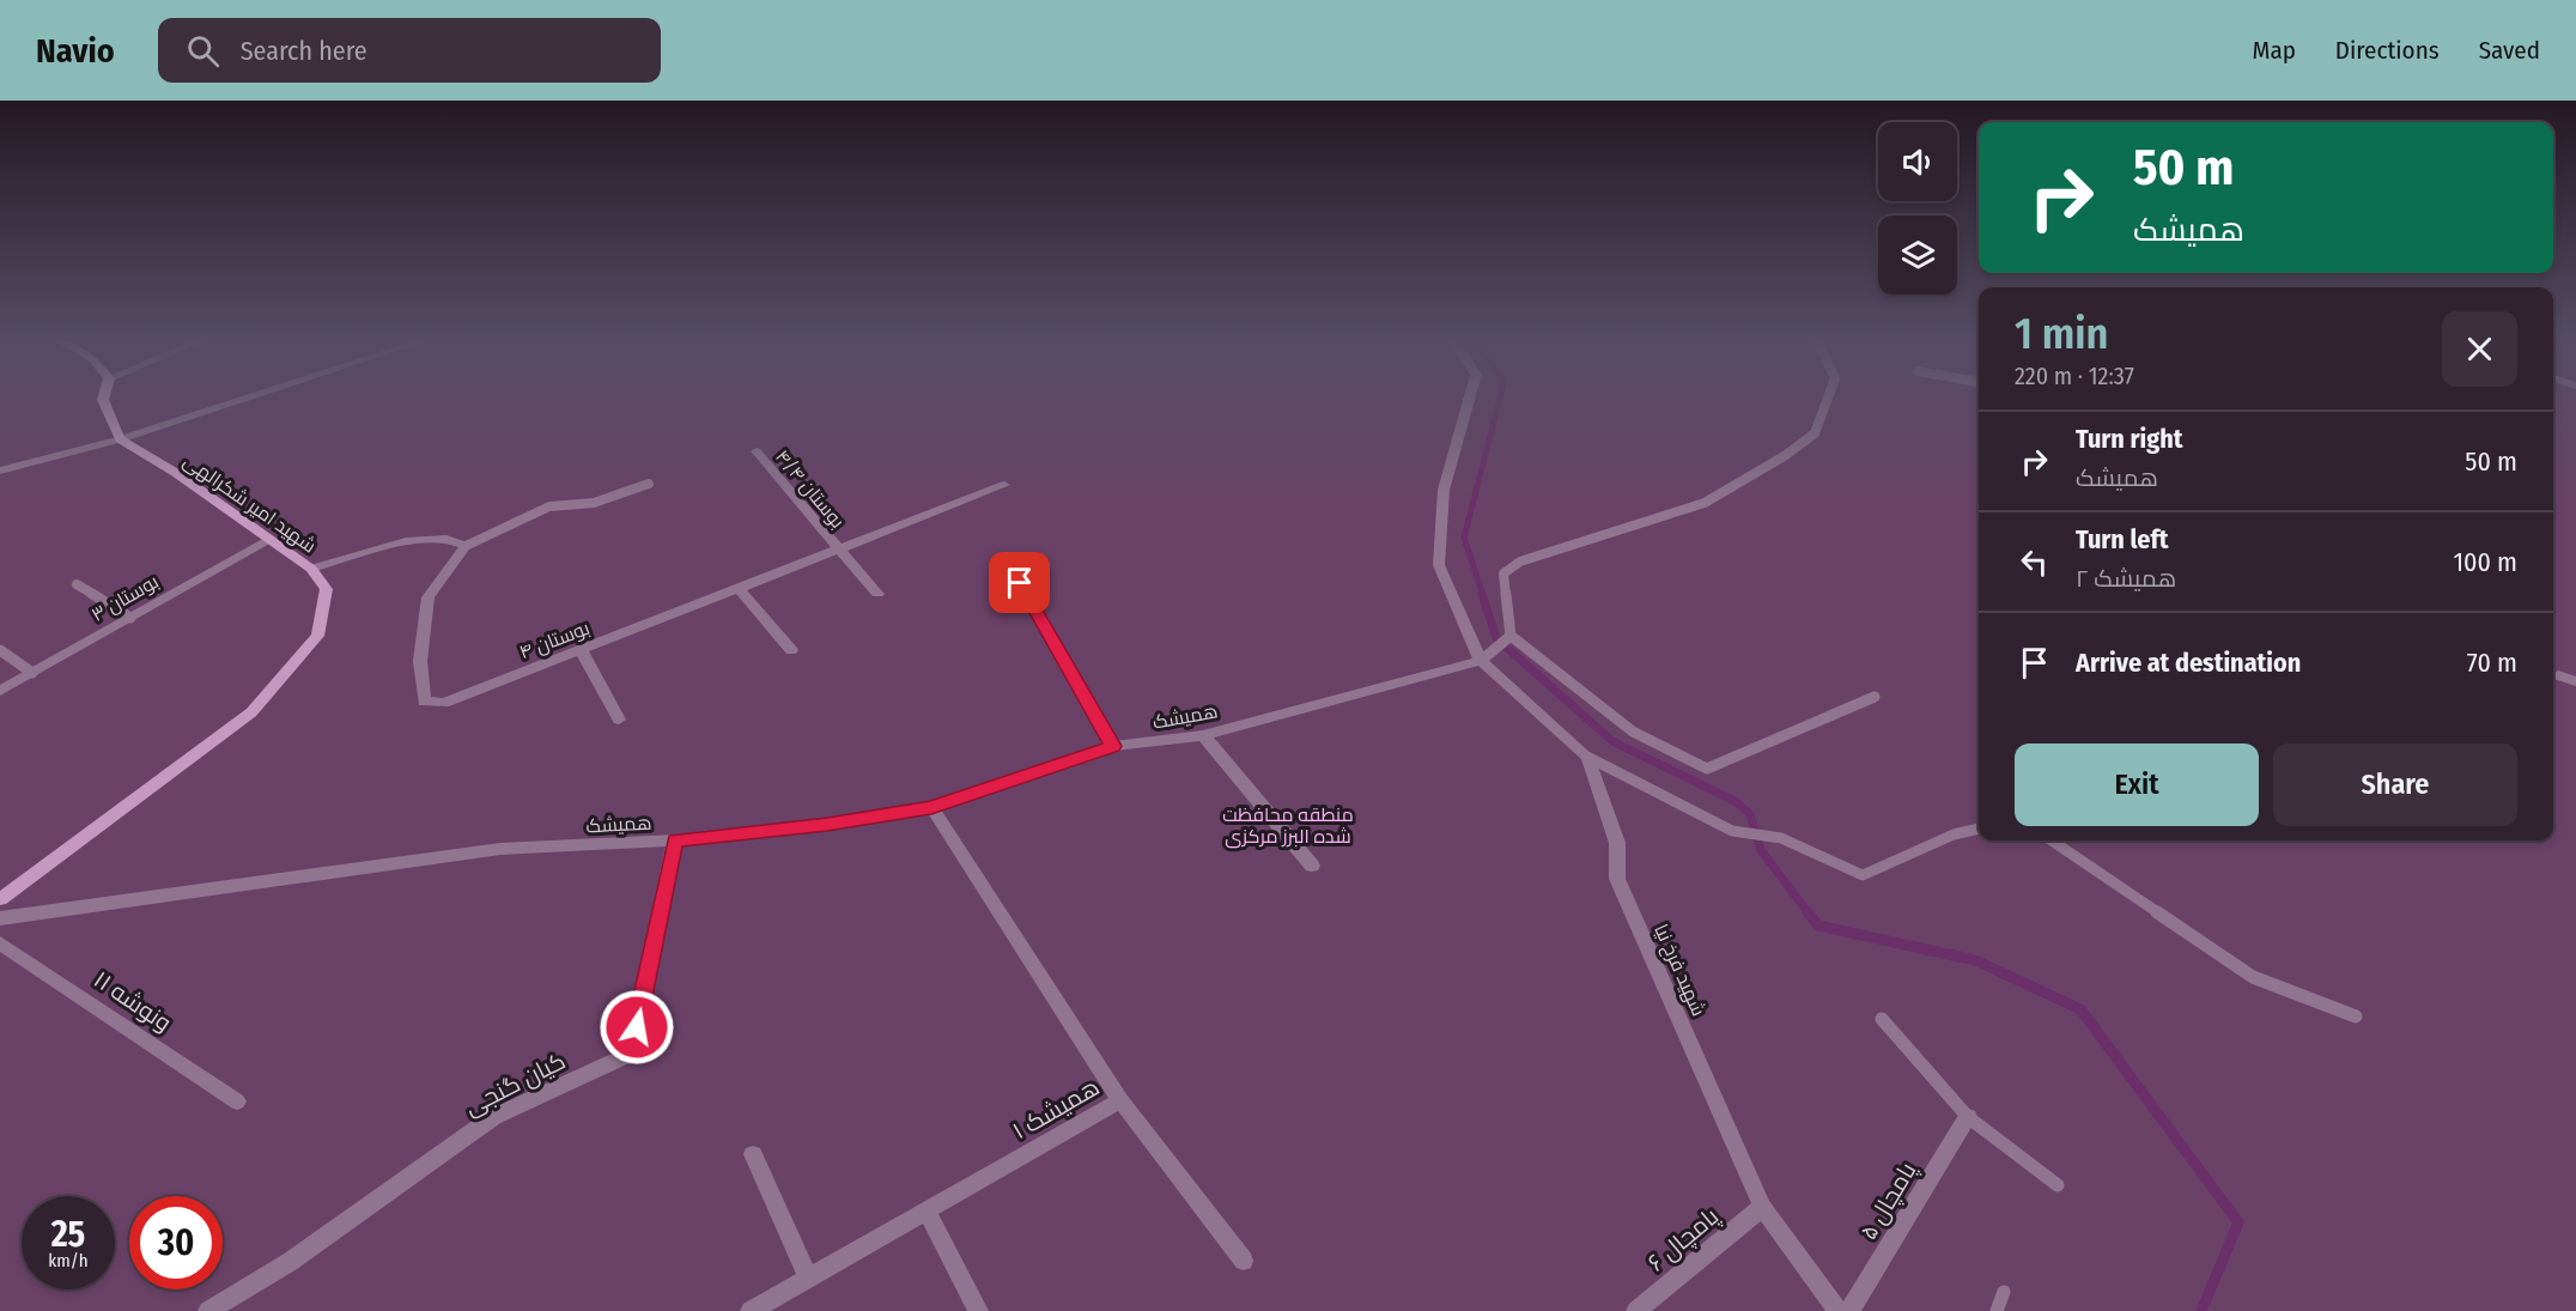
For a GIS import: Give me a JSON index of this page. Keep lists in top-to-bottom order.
{
  "streets": {
    "street": [
      "بوستان ۴/۴",
      "شهید امیر شکرالهی",
      "بوستان ۳",
      "بوستان ۴",
      "همیشک",
      "شهید فرخ نیا",
      "ونوشه ۱۱",
      "کیان گنجی",
      "همیشک ۱",
      "پامچال ۵",
      "پامچال ۶"
    ]
  },
  "crossings": [
    ["بوستان ۴/۴", "بوستان ۴"],
    ["شهید امیر شکرالهی", "بوستان ۳"],
    ["همیشک", "شهید فرخ نیا"],
    ["همیشک", "کیان گنجی"],
    ["همیشک", "همیشک ۱"],
    ["شهید فرخ نیا", "پامچال ۶"]
  ],
  "parks": ["منطقه محافظت شده البرز مرکزی"],
  "page": {
    "header": "Navio",
    "search": "Search here",
    "nav": ["Map", "Directions", "Saved"],
    "turn": ["50 m", "همیشک"],
    "heading": ["1 min", "220 m · 12:37"],
    "list": [
      {
        "name": "Turn right",
        "note": "همیشک",
        "value": "50 m"
      },
      {
        "name": "Turn left",
        "note": "همیشک ۲",
        "value": "100 m"
      },
      {
        "name": "Arrive at destination",
        "value": "70 m"
      }
    ],
    "buttons": ["Exit", "Share"],
    "speed": "25 km/h",
    "limit": "30"
  }
}
